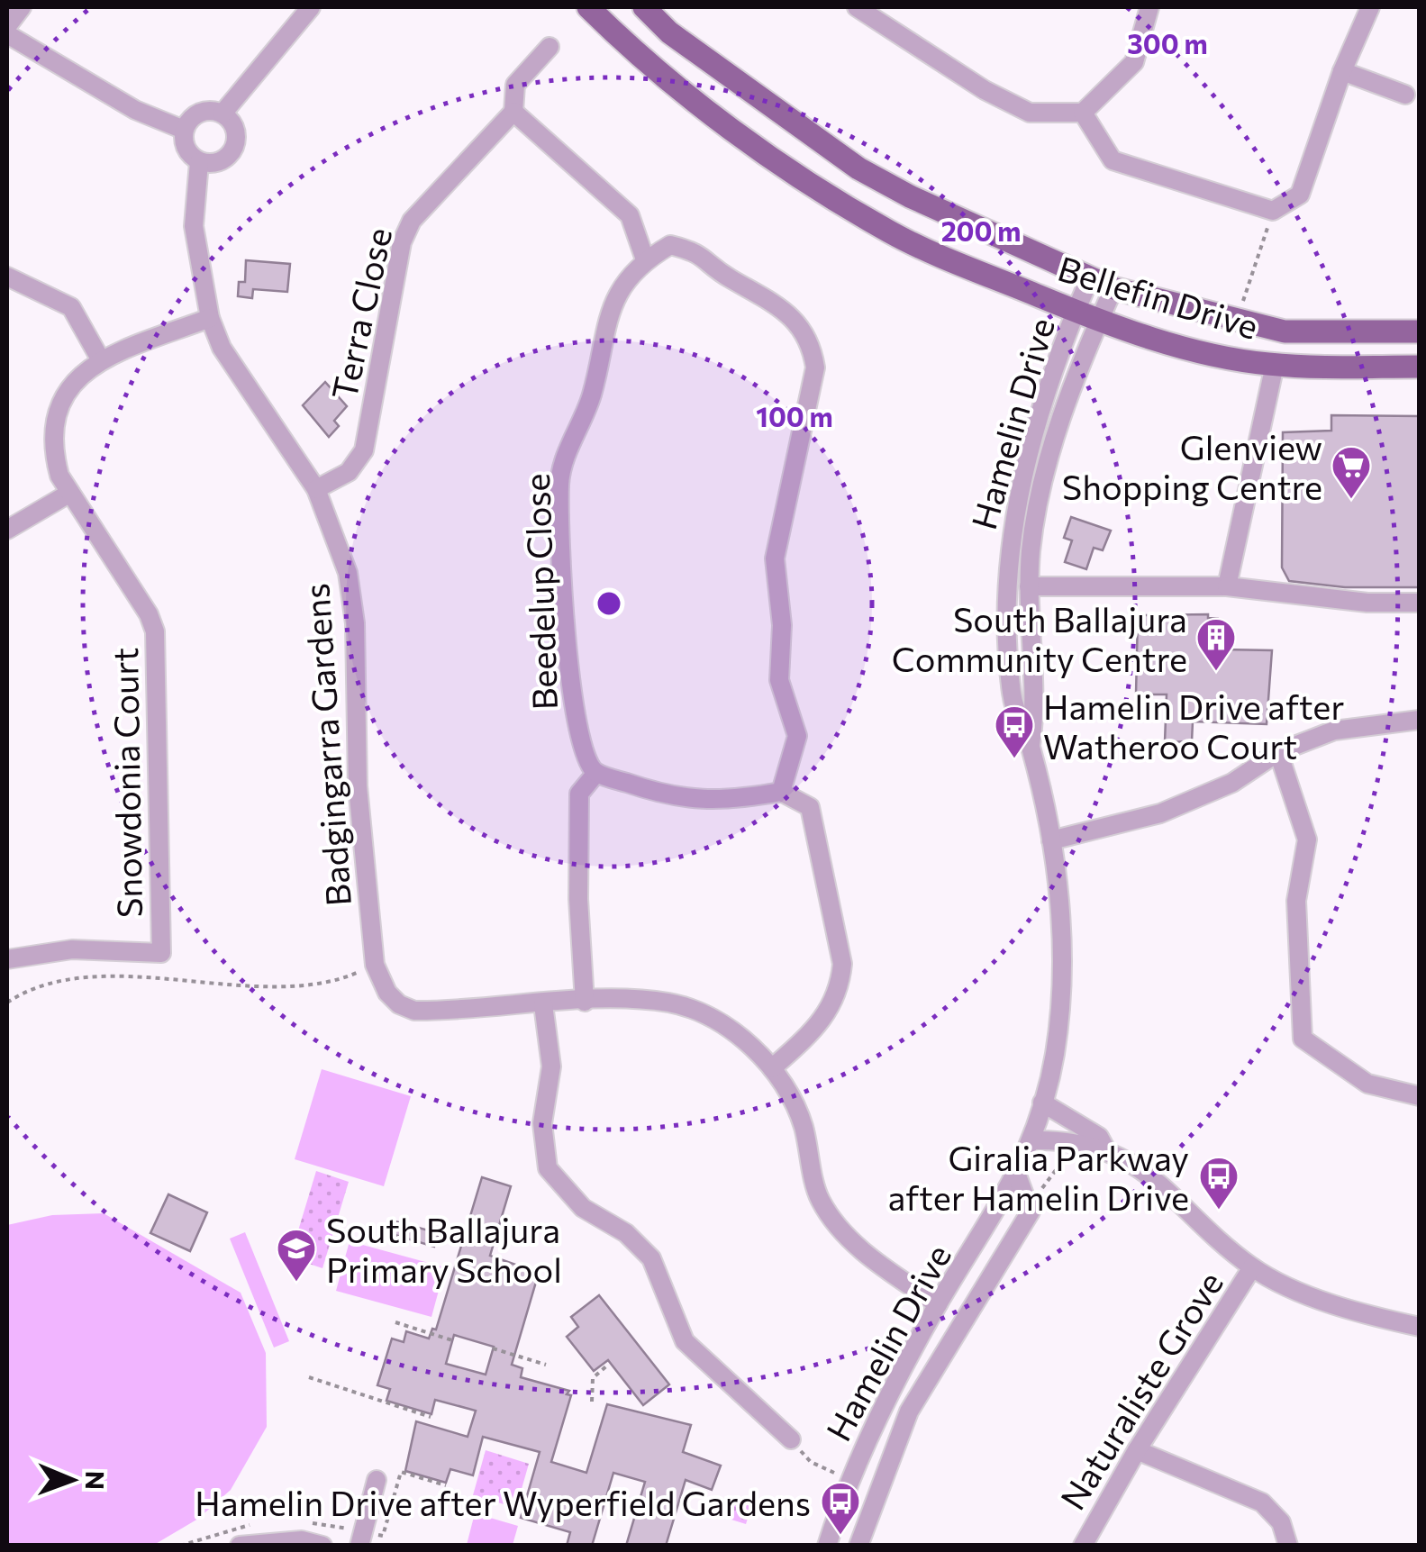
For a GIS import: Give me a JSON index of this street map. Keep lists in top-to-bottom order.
{
  "streets": {
    "main road": ["Bellefin Drive"],
    "street": [
      "Terra Close",
      "Hamelin Drive",
      "Beedelup Close",
      "Badgingarra Gardens",
      "Snowdonia Court",
      "Naturaliste Grove"
    ]
  },
  "crossings": [
    ["Bellefin Drive", "Hamelin Drive"],
    ["Terra Close", "Badgingarra Gardens"],
    ["Hamelin Drive", "Badgingarra Gardens"],
    ["Badgingarra Gardens", "Snowdonia Court"]
  ],
  "places": {
    "supermarket": ["Glenview Shopping Centre"],
    "building": ["South Ballajura Community Centre"],
    "bus stop": ["Hamelin Drive after Watheroo Court", "Giralia Parkway after Hamelin Drive", "Hamelin Drive after Wyperfield Gardens"],
    "school or university": ["South Ballajura Primary School"]
  },
  "north": "right",
  "rings": ["300 m", "200 m", "100 m"]
}
